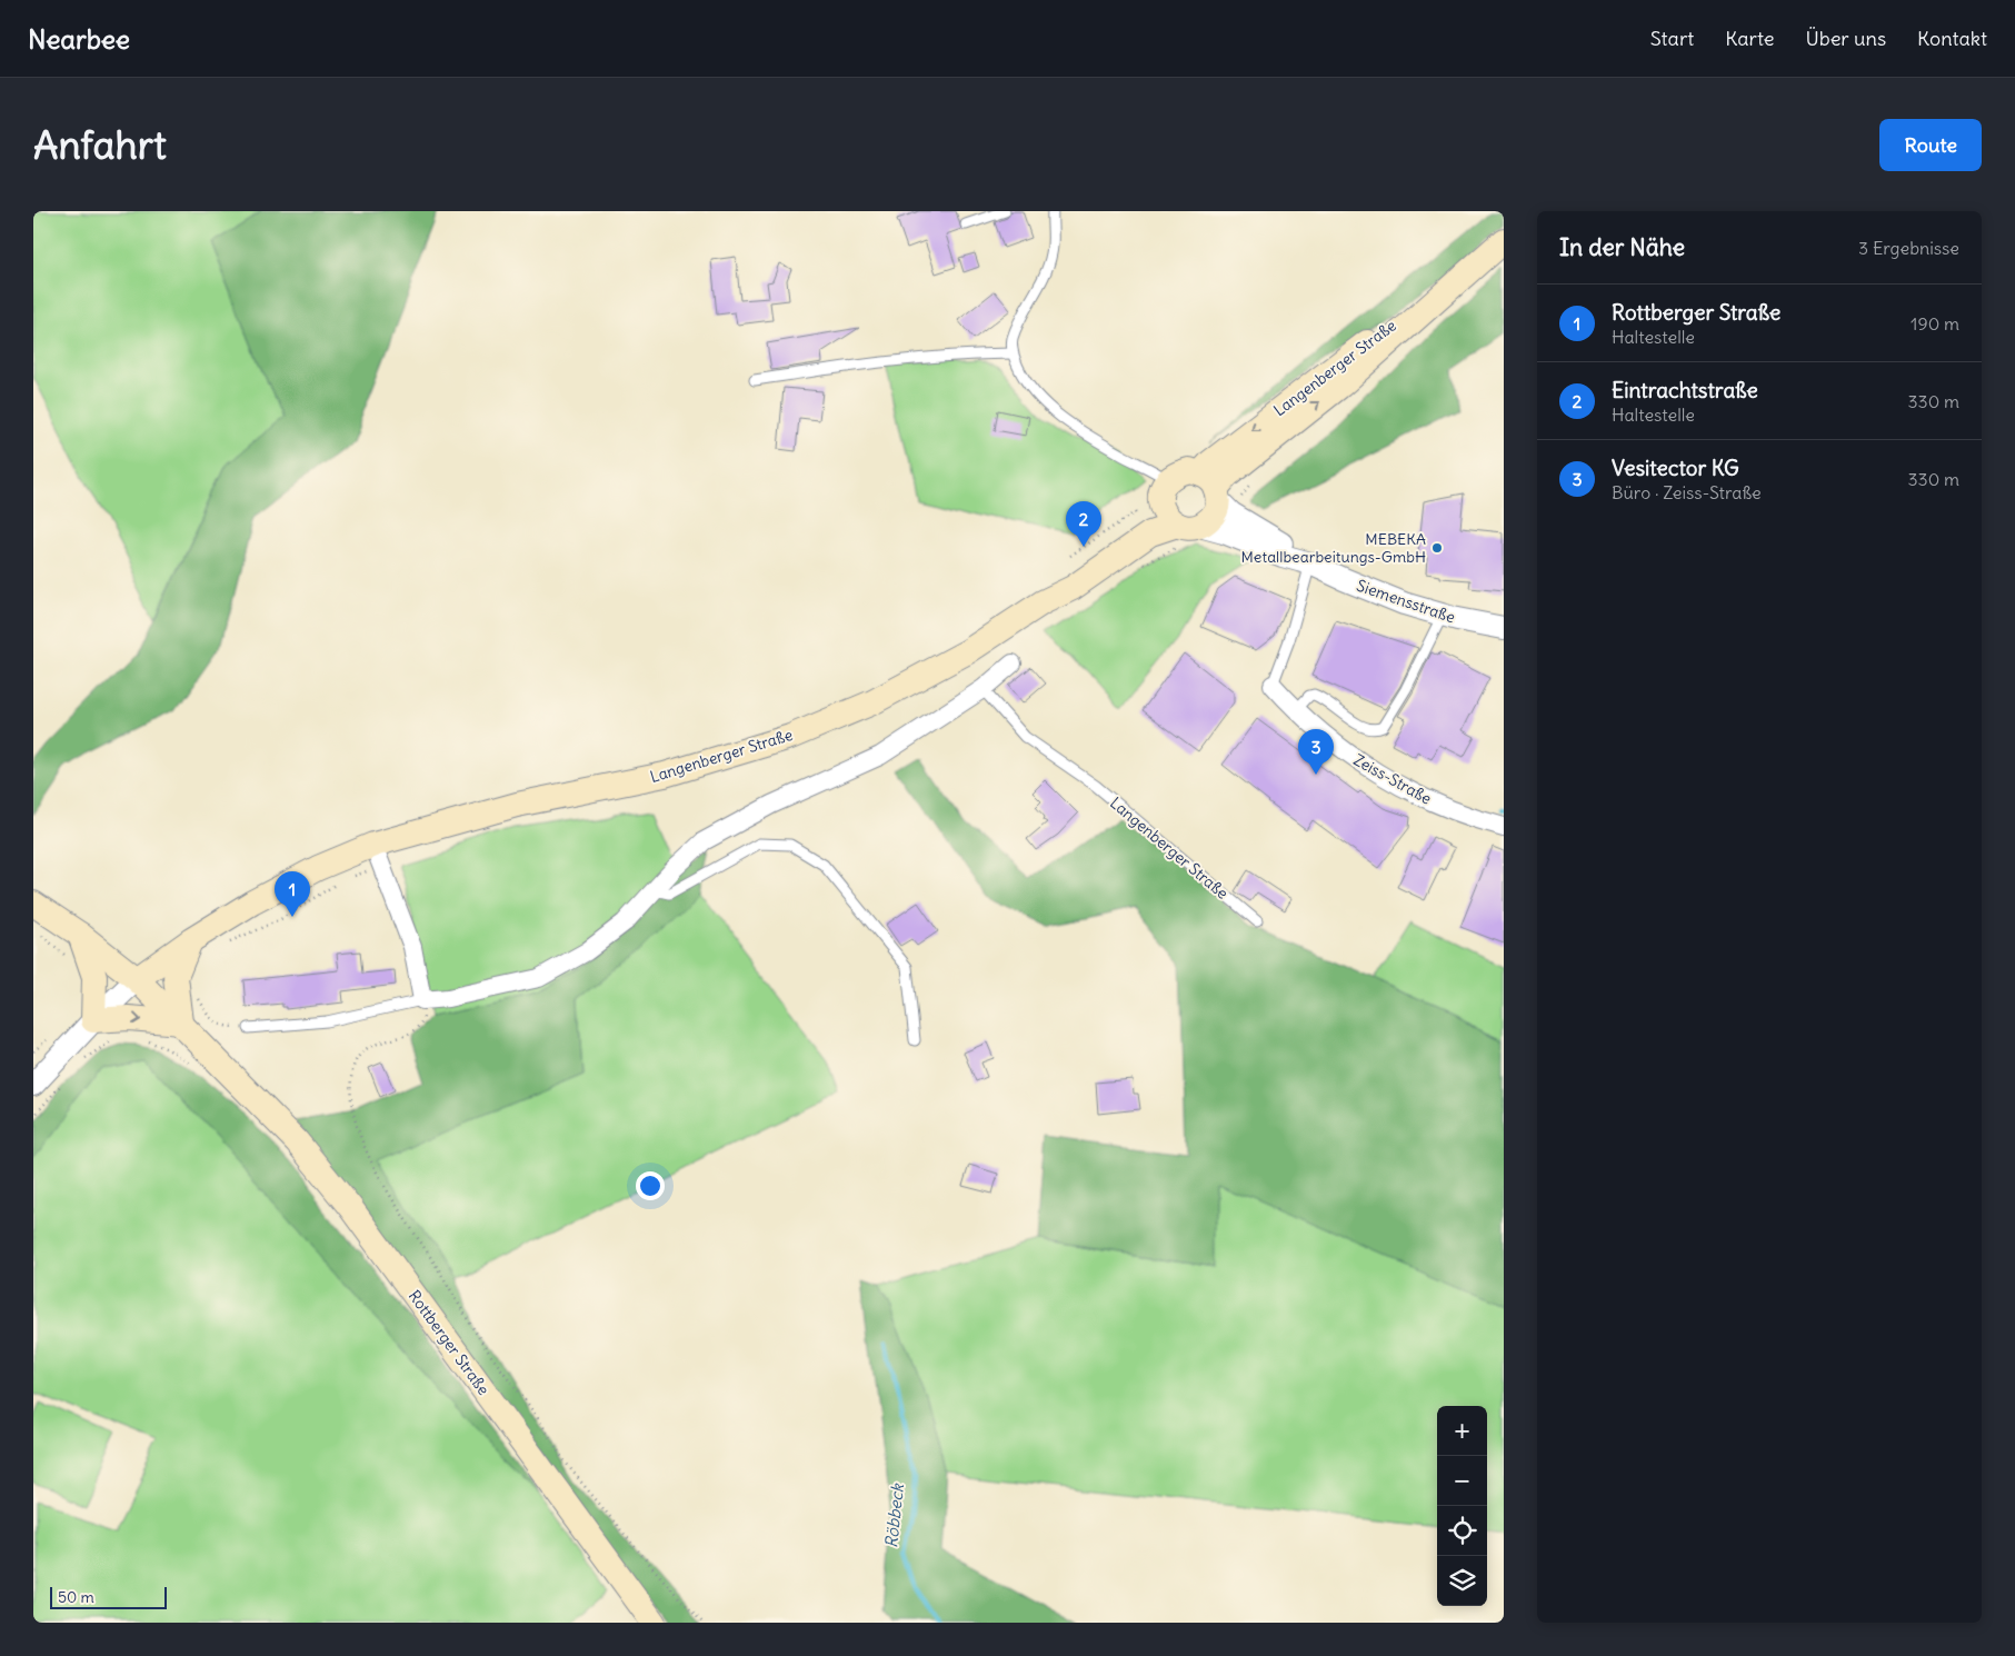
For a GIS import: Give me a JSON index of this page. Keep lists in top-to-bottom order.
{
  "streets": {
    "main road": ["Langenberger Straße", "Rottberger Straße"],
    "street": ["Siemensstraße", "Zeiss-Straße"]
  },
  "crossings": [
    ["Langenberger Straße", "Siemensstraße"],
    ["Langenberger Straße", "Rottberger Straße"]
  ],
  "water": ["Röbbeck"],
  "places": ["MEBEKA Metallbearbeitungs-GmbH"],
  "scale_bar": "50 m",
  "page": {
    "header": "Nearbee",
    "nav": [
      "Start",
      "Karte",
      "Über uns",
      "Kontakt"
    ],
    "buttons": "Route",
    "title": "Anfahrt",
    "heading": ["In der Nähe", "3 Ergebnisse"],
    "list": [
      {
        "mark": "1",
        "name": "Rottberger Straße",
        "note": "Haltestelle",
        "value": "190 m"
      },
      {
        "mark": "2",
        "name": "Eintrachtstraße",
        "note": "Haltestelle",
        "value": "330 m"
      },
      {
        "mark": "3",
        "name": "Vesitector KG",
        "note": "Büro · Zeiss-Straße",
        "value": "330 m"
      }
    ],
    "pins": ["2", "3", "1"],
    "map_buttons": ["+", "−"],
    "scale": "50 m"
  }
}
